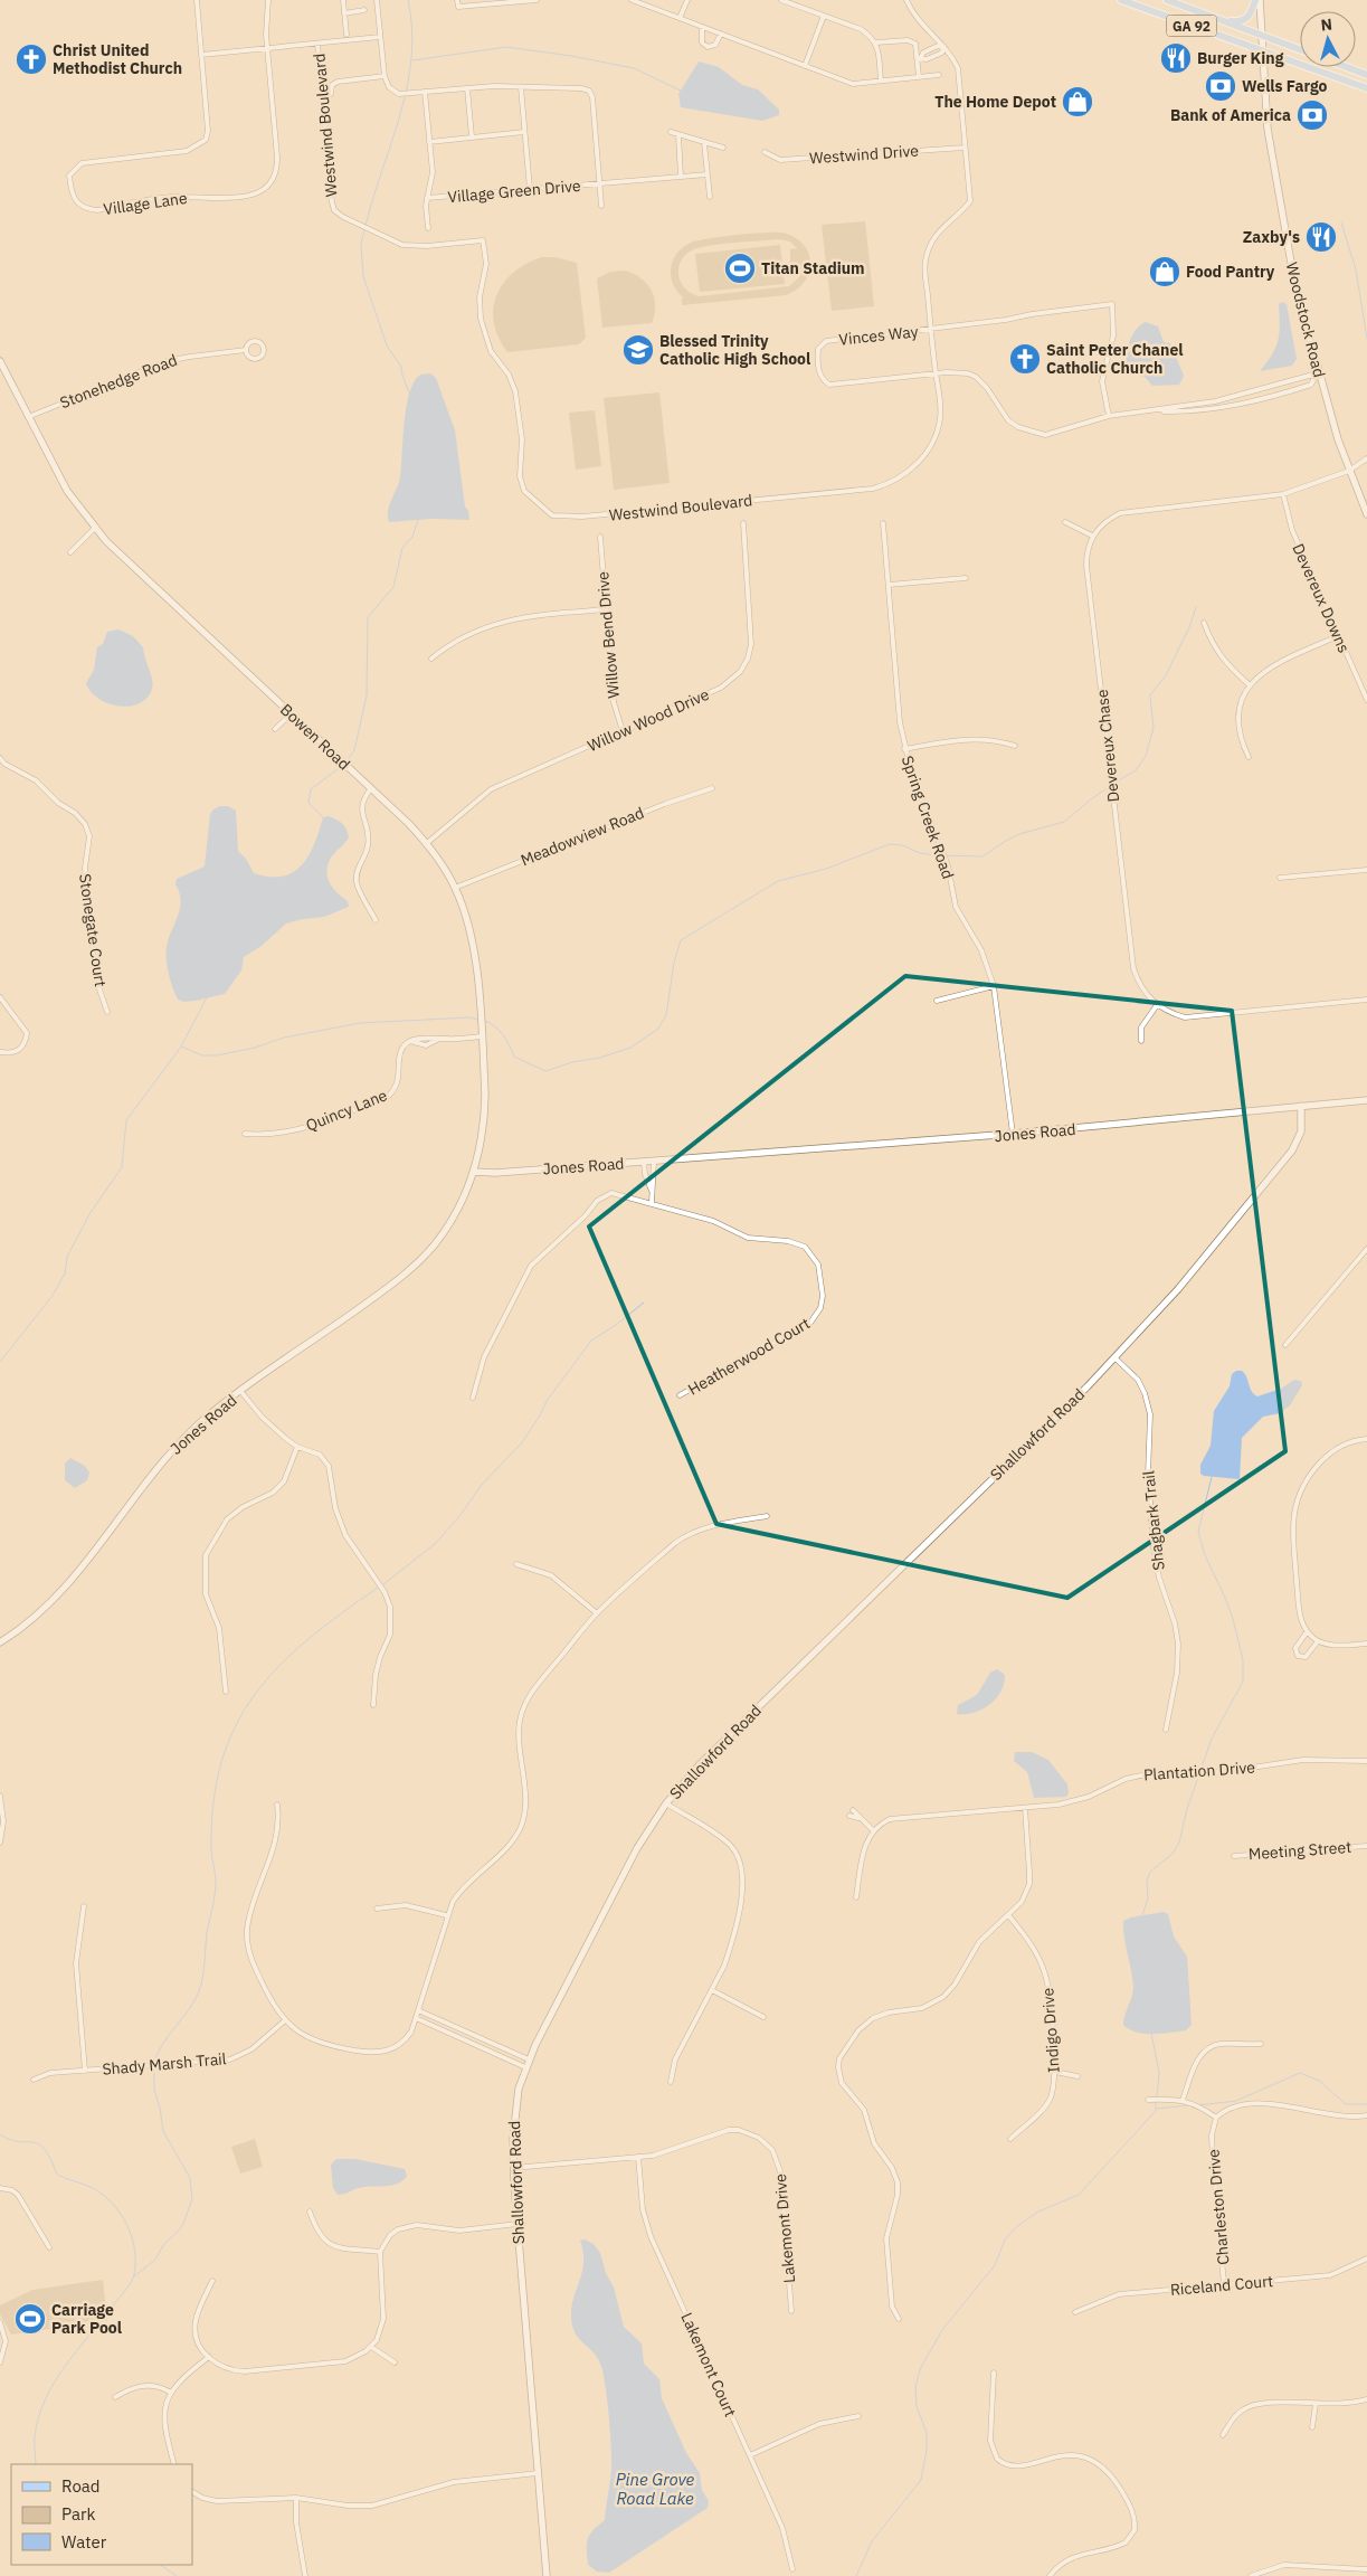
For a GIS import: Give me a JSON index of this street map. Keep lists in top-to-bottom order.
{
  "streets": {
    "main road": ["GA 92"],
    "street": [
      "Westwind Boulevard",
      "Westwind Drive",
      "Village Green Drive",
      "Village Lane",
      "Woodstock Road",
      "Vinces Way",
      "Stonehedge Road",
      "Devereux Downs",
      "Willow Bend Drive",
      "Willow Wood Drive",
      "Bowen Road",
      "Devereux Chase",
      "Spring Creek Road",
      "Meadowview Road",
      "Stonegate Court",
      "Quincy Lane",
      "Jones Road",
      "Heatherwood Court",
      "Shallowford Road",
      "Shagbark Trail",
      "Plantation Drive",
      "Meeting Street",
      "Indigo Drive",
      "Shady Marsh Trail",
      "Charleston Drive",
      "Lakemont Drive",
      "Riceland Court",
      "Lakemont Court"
    ]
  },
  "crossings": [
    ["GA 92", "Woodstock Road"],
    ["Westwind Boulevard", "Westwind Drive"],
    ["Westwind Boulevard", "Vinces Way"],
    ["Woodstock Road", "Vinces Way"],
    ["Stonehedge Road", "Bowen Road"],
    ["Willow Bend Drive", "Willow Wood Drive"],
    ["Willow Wood Drive", "Bowen Road"],
    ["Bowen Road", "Meadowview Road"],
    ["Bowen Road", "Jones Road"],
    ["Spring Creek Road", "Jones Road"],
    ["Jones Road", "Shallowford Road"],
    ["Shallowford Road", "Shagbark Trail"],
    ["Shallowford Road", "Lakemont Drive"],
    ["Charleston Drive", "Riceland Court"],
    ["Lakemont Drive", "Lakemont Court"]
  ],
  "water": ["Pine Grove Road Lake"],
  "places": {
    "restaurant": ["Burger King", "Zaxby's"],
    "church": ["Christ United Methodist Church", "Saint Peter Chanel Catholic Church"],
    "bank": ["Wells Fargo", "Bank of America"],
    "shop": ["The Home Depot", "Food Pantry"],
    "sports": ["Titan Stadium", "Carriage Park Pool"],
    "school or university": ["Blessed Trinity Catholic High School"]
  },
  "legend": ["Road", "Park", "Water"],
  "north": "top"
}
